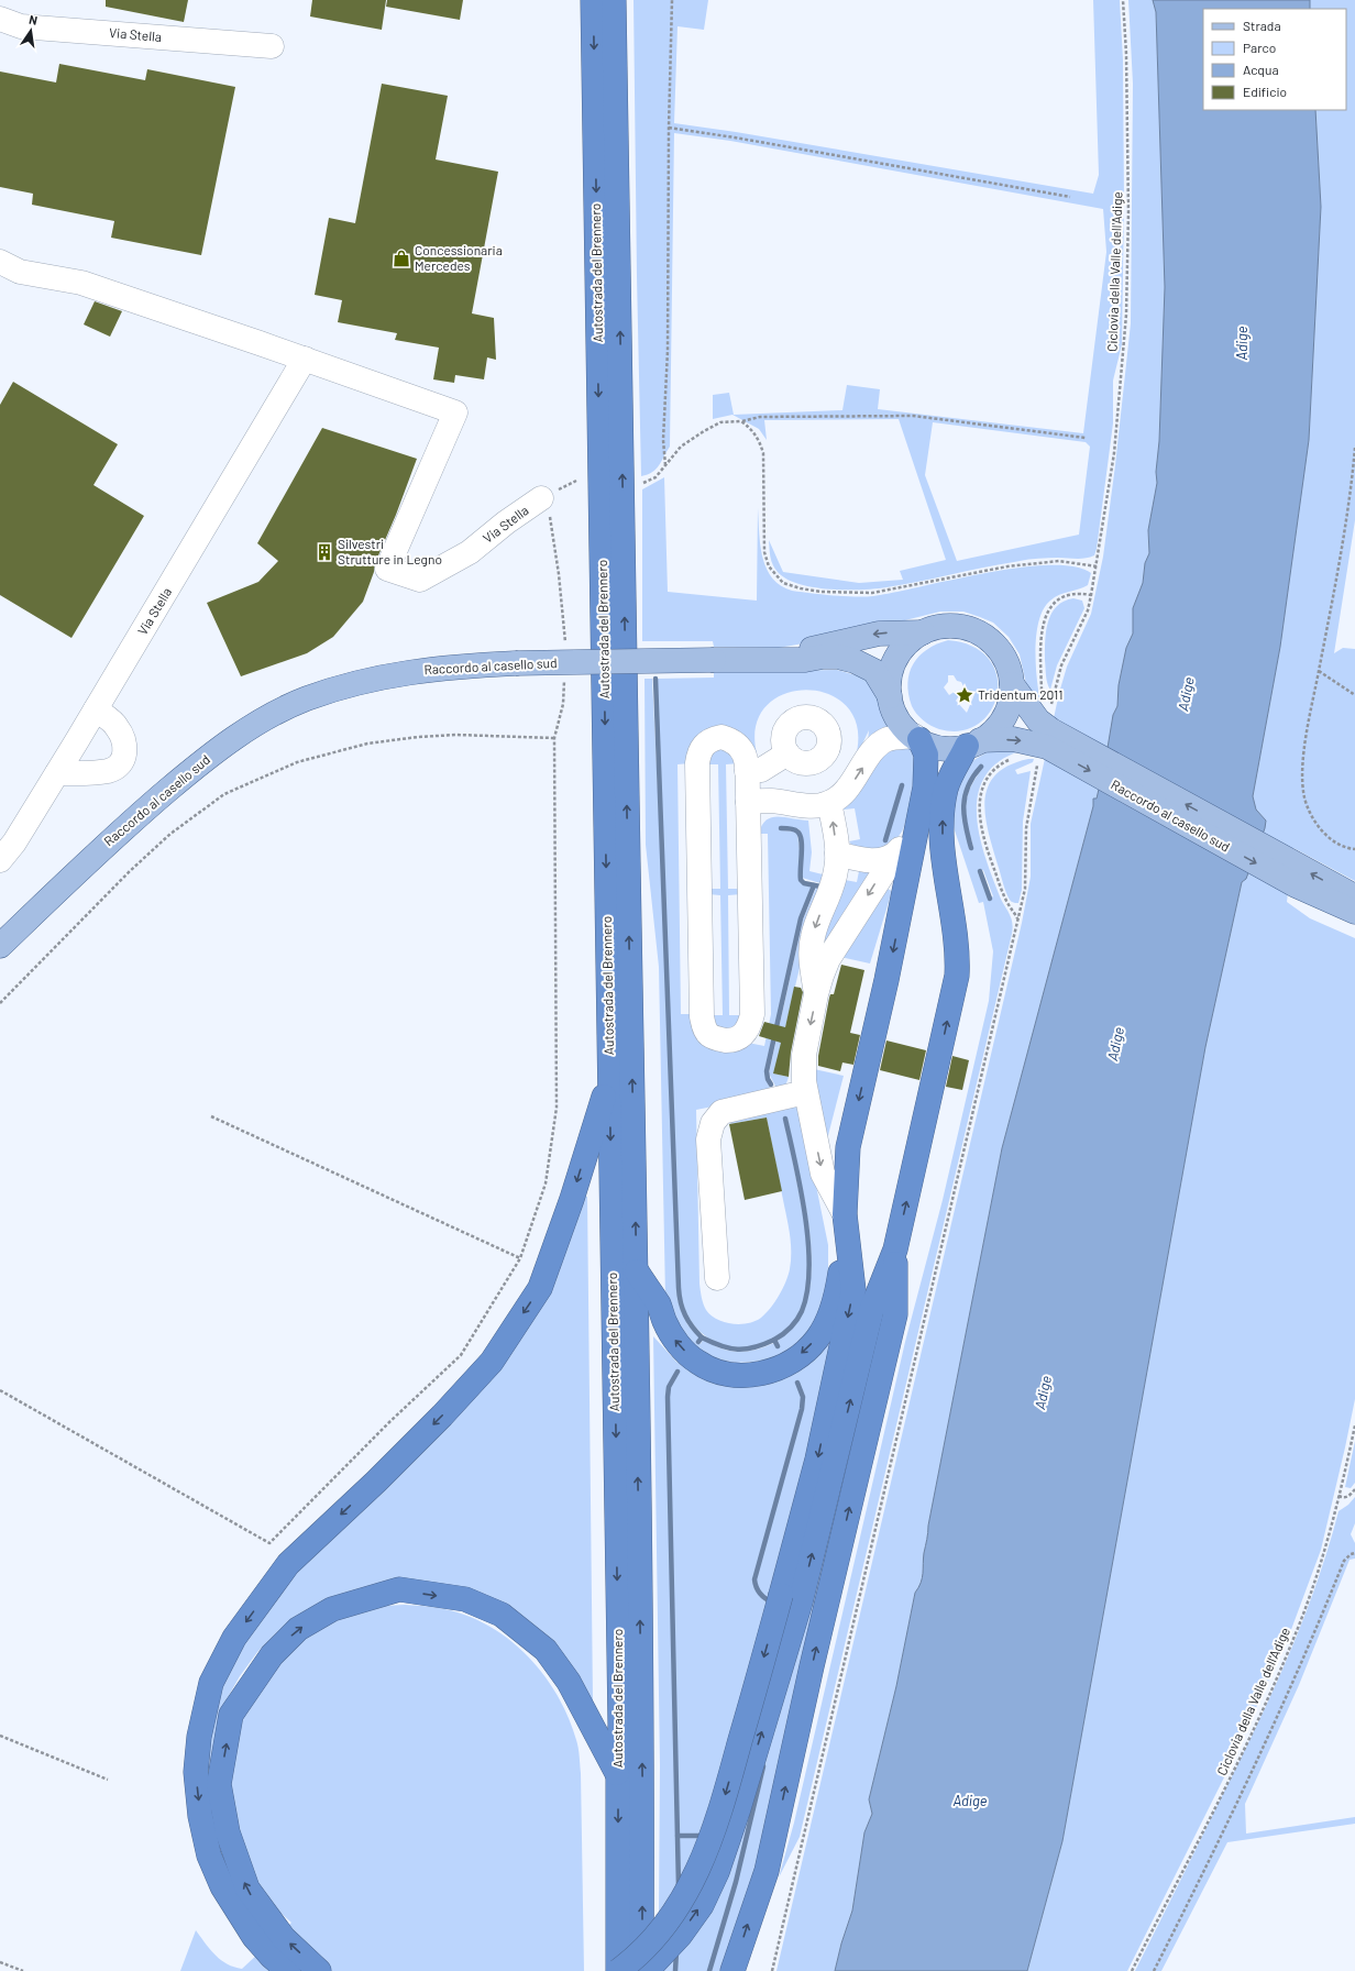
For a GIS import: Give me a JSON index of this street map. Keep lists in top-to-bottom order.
{
  "streets": {
    "highway": ["Autostrada del Brennero"],
    "main road": ["Raccordo al casello sud"],
    "street": ["Via Stella"],
    "path": ["Ciclovia della Valle dell'Adige"]
  },
  "water": ["Adige"],
  "places": {
    "shop": ["Concessionaria Mercedes"],
    "building": ["Silvestri Strutture in Legno"],
    "place": ["Tridentum 2011"]
  },
  "legend": [
    "Strada",
    "Parco",
    "Acqua",
    "Edificio"
  ],
  "north": "top"
}
